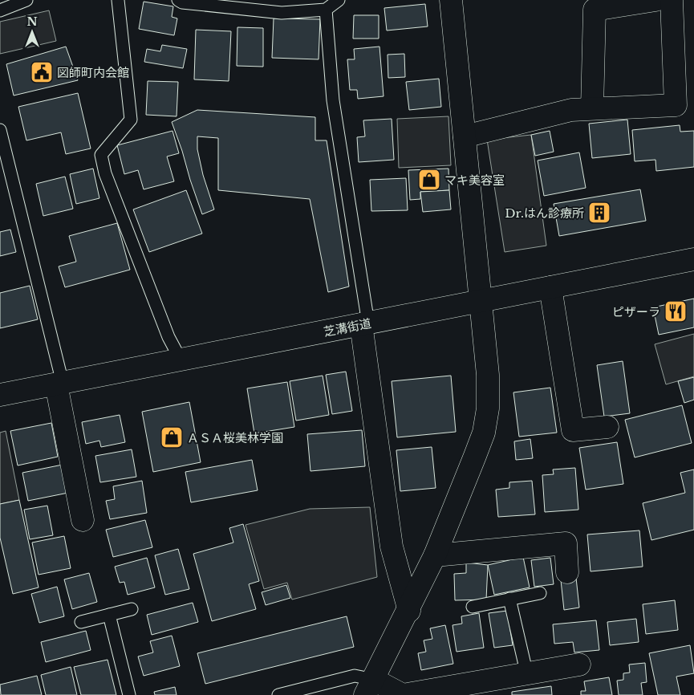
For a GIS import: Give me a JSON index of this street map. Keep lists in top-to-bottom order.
{
  "streets": {
    "street": ["芝溝街道"]
  },
  "places": {
    "public building": ["図師町内会館"],
    "shop": ["マキ美容室", "ＡＳＡ桜美林学園"],
    "building": ["Dr.はん診療所"],
    "restaurant": ["ピザーラ"]
  },
  "north": "top"
}
